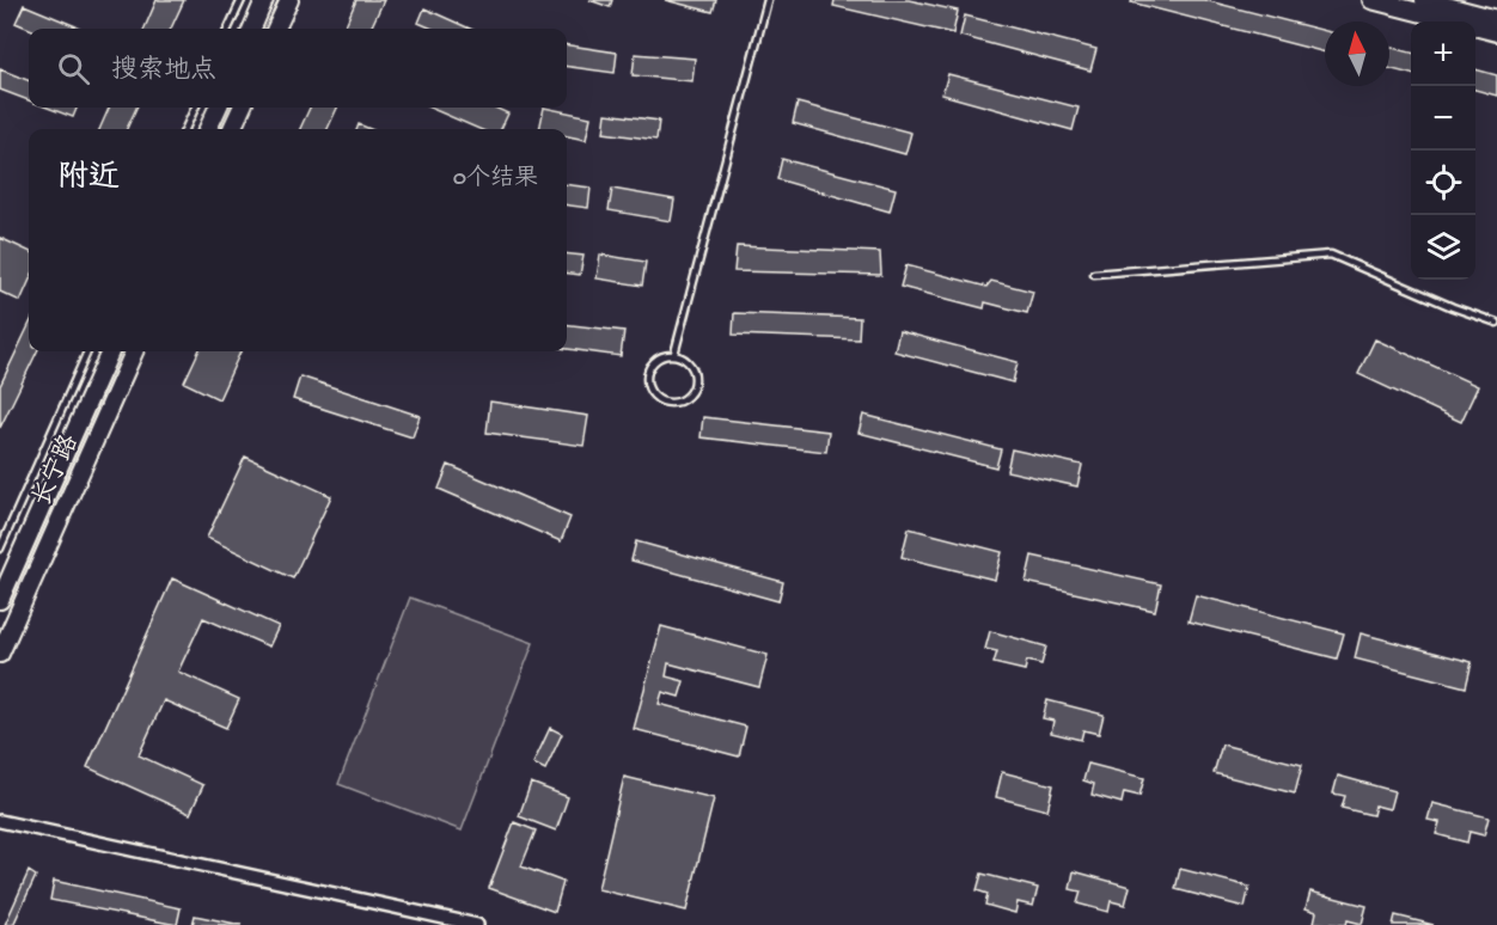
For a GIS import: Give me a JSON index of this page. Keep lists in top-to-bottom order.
{
  "streets": {
    "main road": ["长宁路"]
  },
  "north": "top",
  "page": {
    "map_buttons": ["+", "−"],
    "search": "搜索地点",
    "heading": ["附近", "0个结果"]
  }
}
